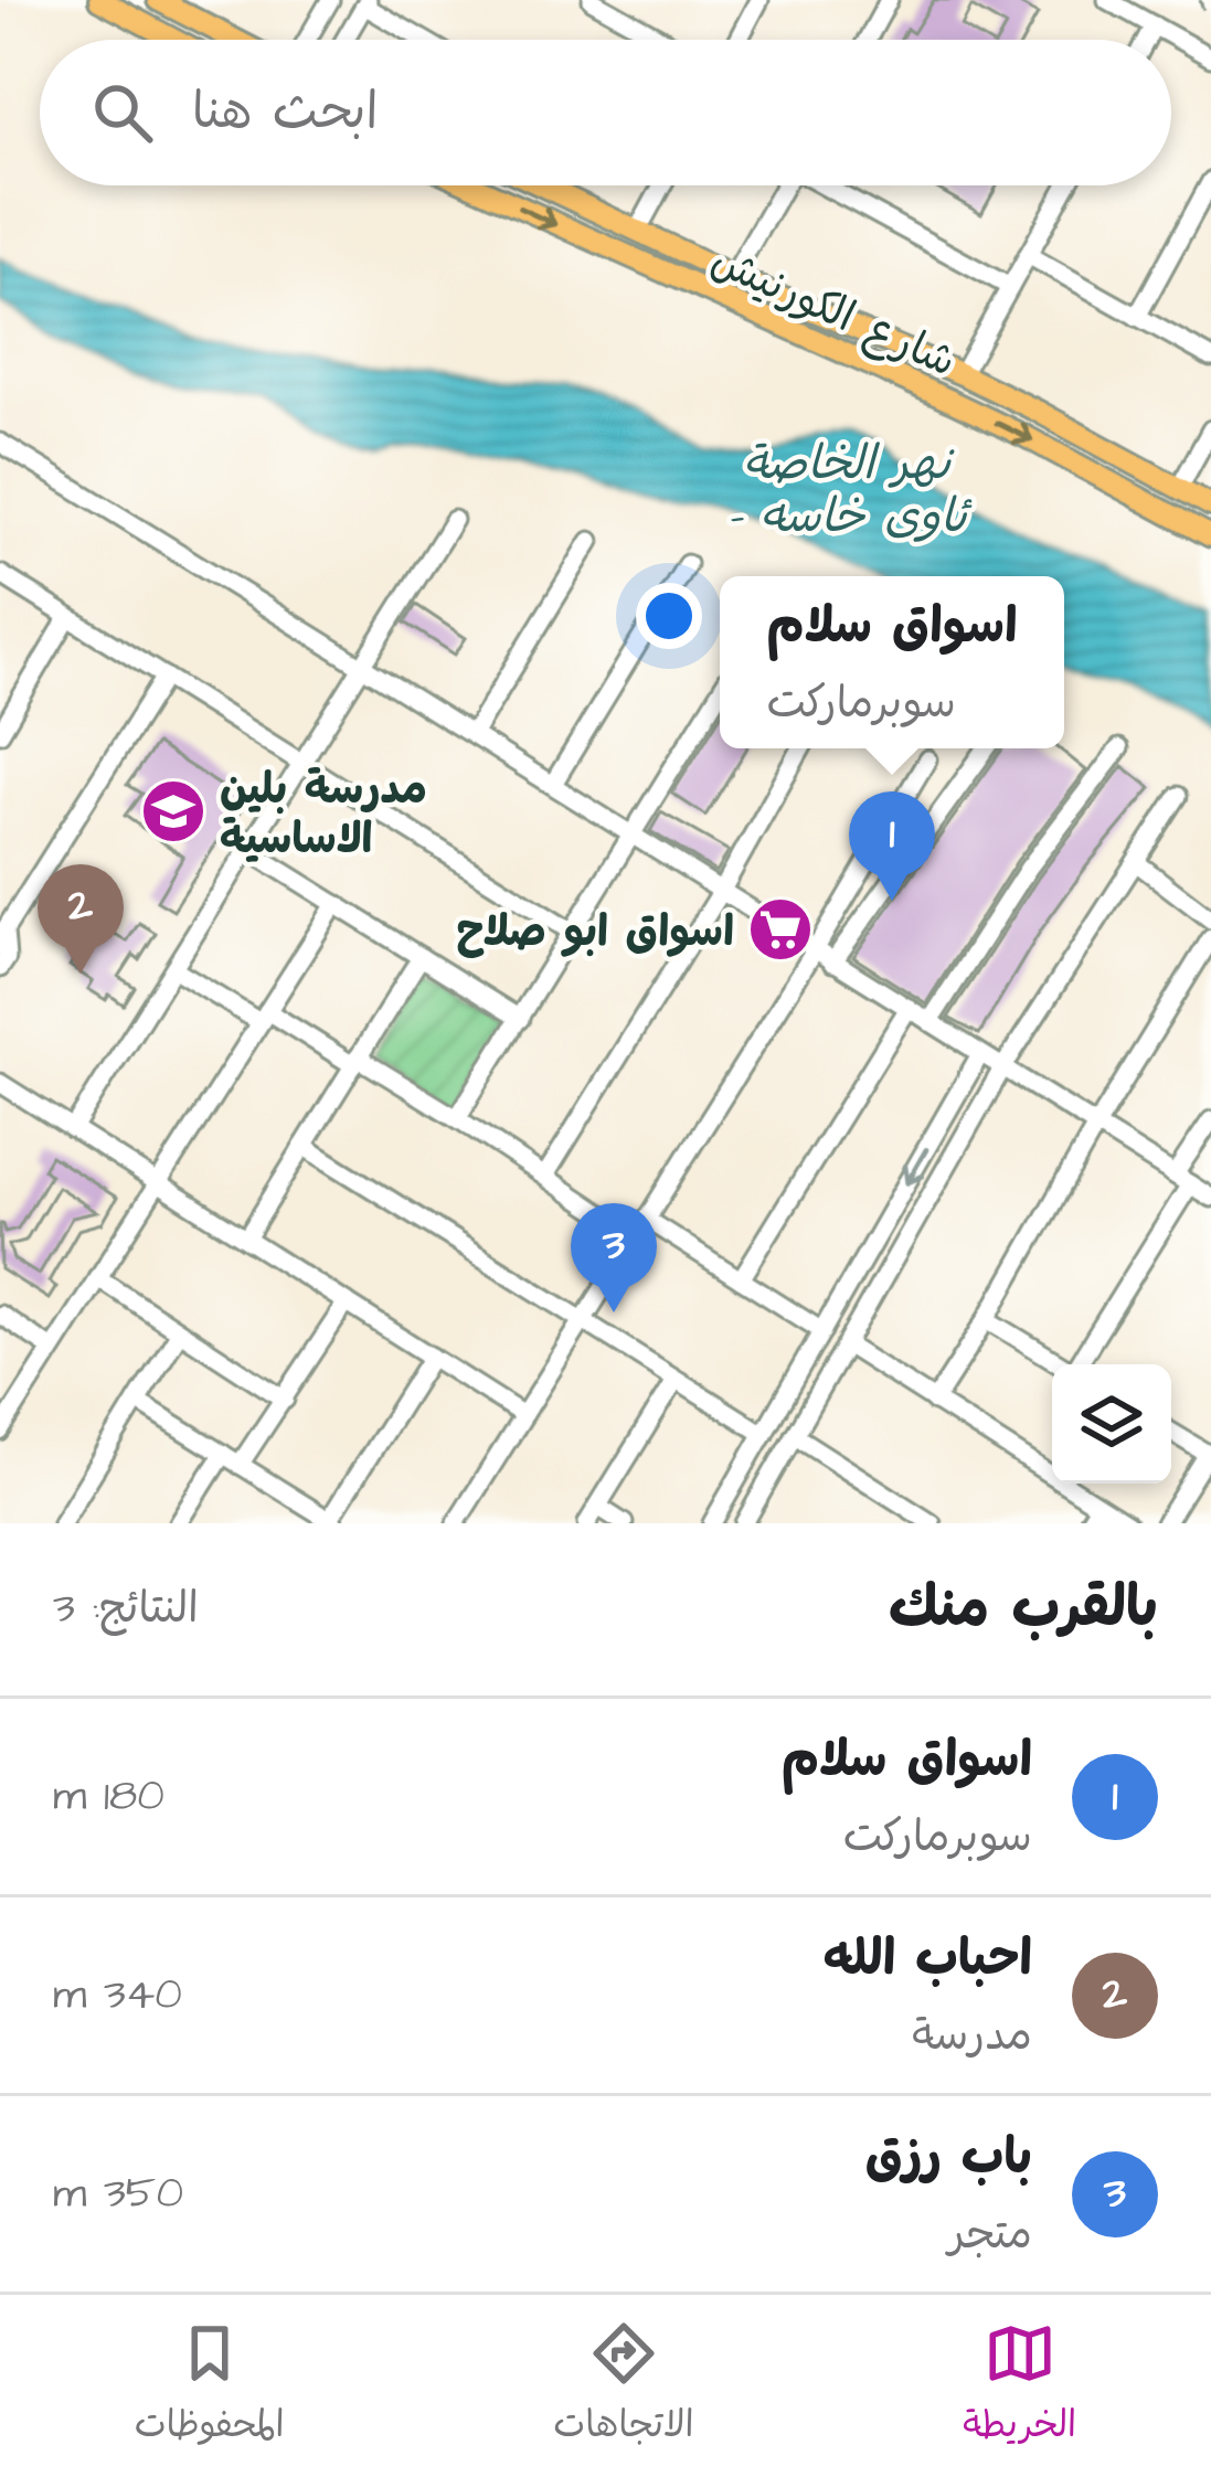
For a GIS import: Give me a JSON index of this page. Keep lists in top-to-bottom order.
{
  "streets": {
    "main road": ["شارع الكورنيش"]
  },
  "water": ["نهر الخاصة - ئاوی خاسە"],
  "places": {
    "school or university": ["مدرسة بلين الاساسية"],
    "supermarket": ["اسواق ابو صلاح"]
  },
  "page": {
    "search": "ابحث هنا",
    "popup": ["اسواق سلام", "سوبرماركت"],
    "pins": ["1", "2", "3"],
    "heading": ["بالقرب منك", "النتائج: 3"],
    "list": [
      {
        "mark": "1",
        "name": "اسواق سلام",
        "note": "سوبرماركت",
        "value": "180 m"
      },
      {
        "mark": "2",
        "name": "احباب الله",
        "note": "مدرسة",
        "value": "340 m"
      },
      {
        "mark": "3",
        "name": "باب رزق",
        "note": "متجر",
        "value": "350 m"
      }
    ],
    "nav": ["الخريطة", "الاتجاهات", "المحفوظات"]
  }
}
